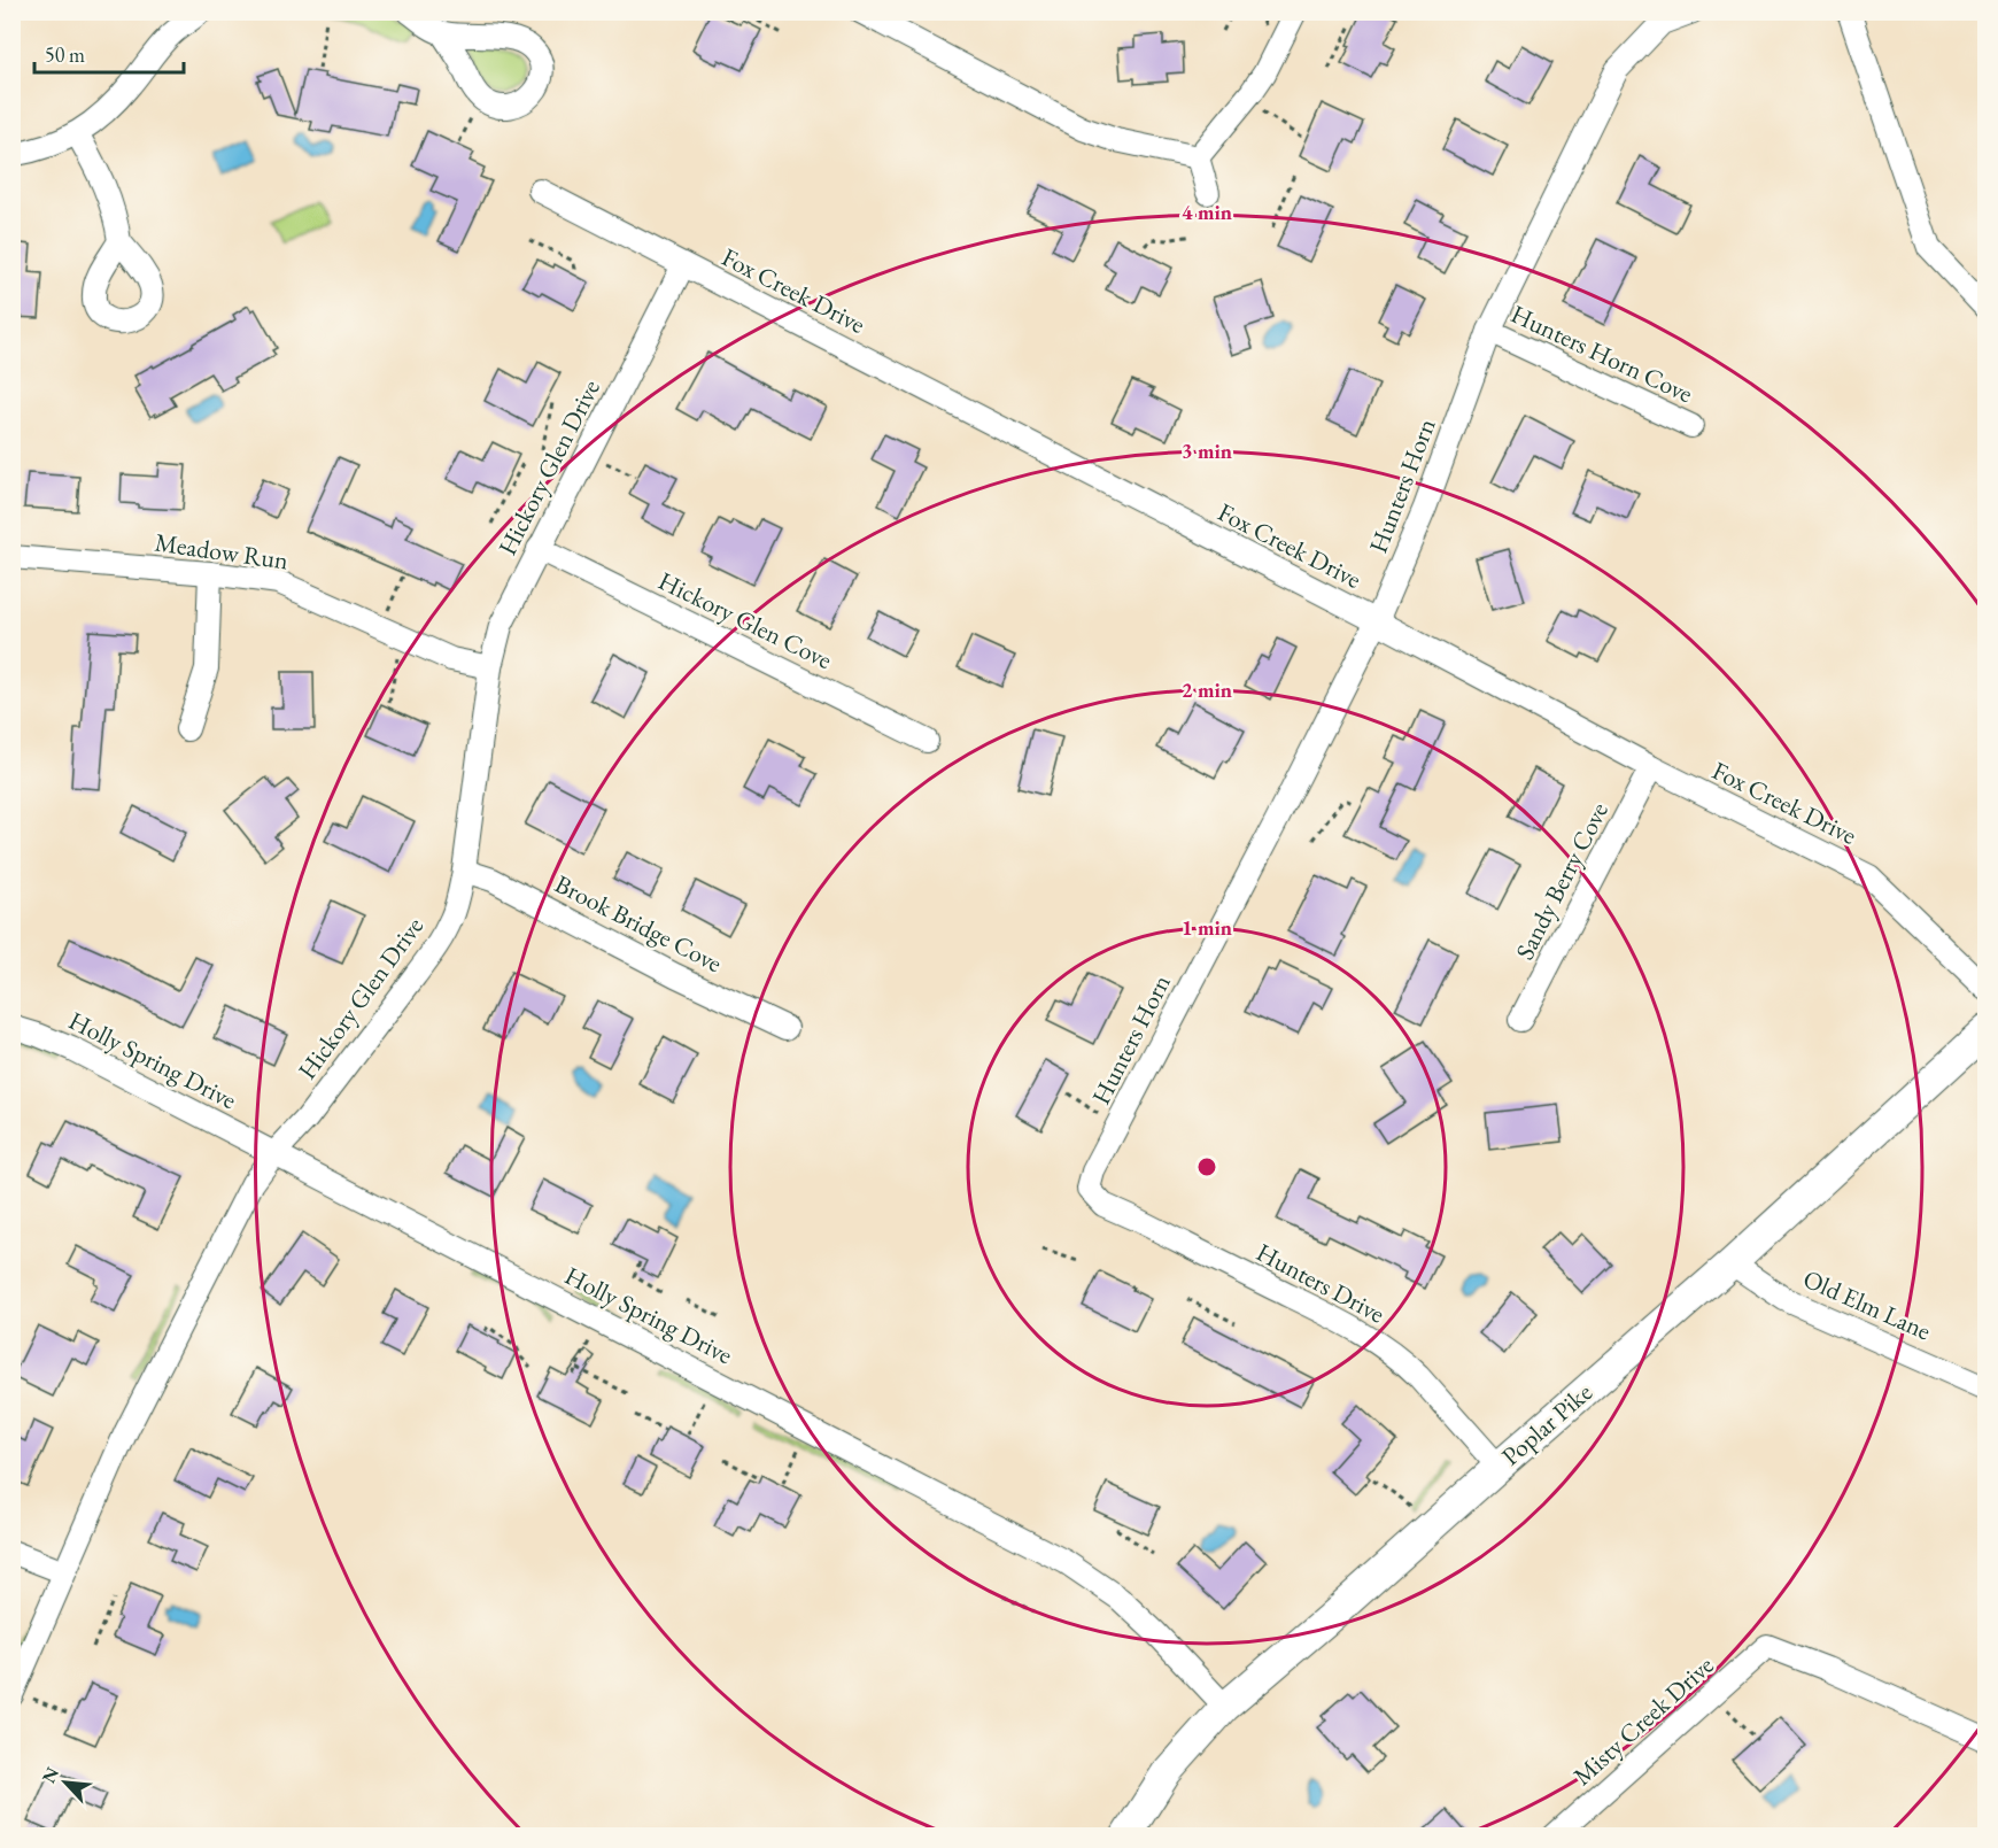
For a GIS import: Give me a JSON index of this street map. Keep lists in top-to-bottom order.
{
  "streets": {
    "main road": ["Poplar Pike"],
    "street": [
      "Fox Creek Drive",
      "Hunters Horn Cove",
      "Hickory Glen Drive",
      "Hunters Horn",
      "Meadow Run",
      "Hickory Glen Cove",
      "Sandy Berry Cove",
      "Brook Bridge Cove",
      "Holly Spring Drive",
      "Hunters Drive",
      "Old Elm Lane",
      "Misty Creek Drive"
    ]
  },
  "crossings": [
    ["Fox Creek Drive", "Hickory Glen Drive"],
    ["Fox Creek Drive", "Hunters Horn"],
    ["Fox Creek Drive", "Sandy Berry Cove"],
    ["Hunters Horn Cove", "Hunters Horn"],
    ["Hickory Glen Drive", "Meadow Run"],
    ["Hickory Glen Drive", "Hickory Glen Cove"],
    ["Hickory Glen Drive", "Brook Bridge Cove"],
    ["Hickory Glen Drive", "Holly Spring Drive"],
    ["Hunters Horn", "Hunters Drive"],
    ["Holly Spring Drive", "Poplar Pike"],
    ["Hunters Drive", "Poplar Pike"],
    ["Old Elm Lane", "Poplar Pike"]
  ],
  "scale_bar": "50 m",
  "north": "top left",
  "rings": [
    "4 min",
    "3 min",
    "2 min",
    "1 min"
  ]
}
